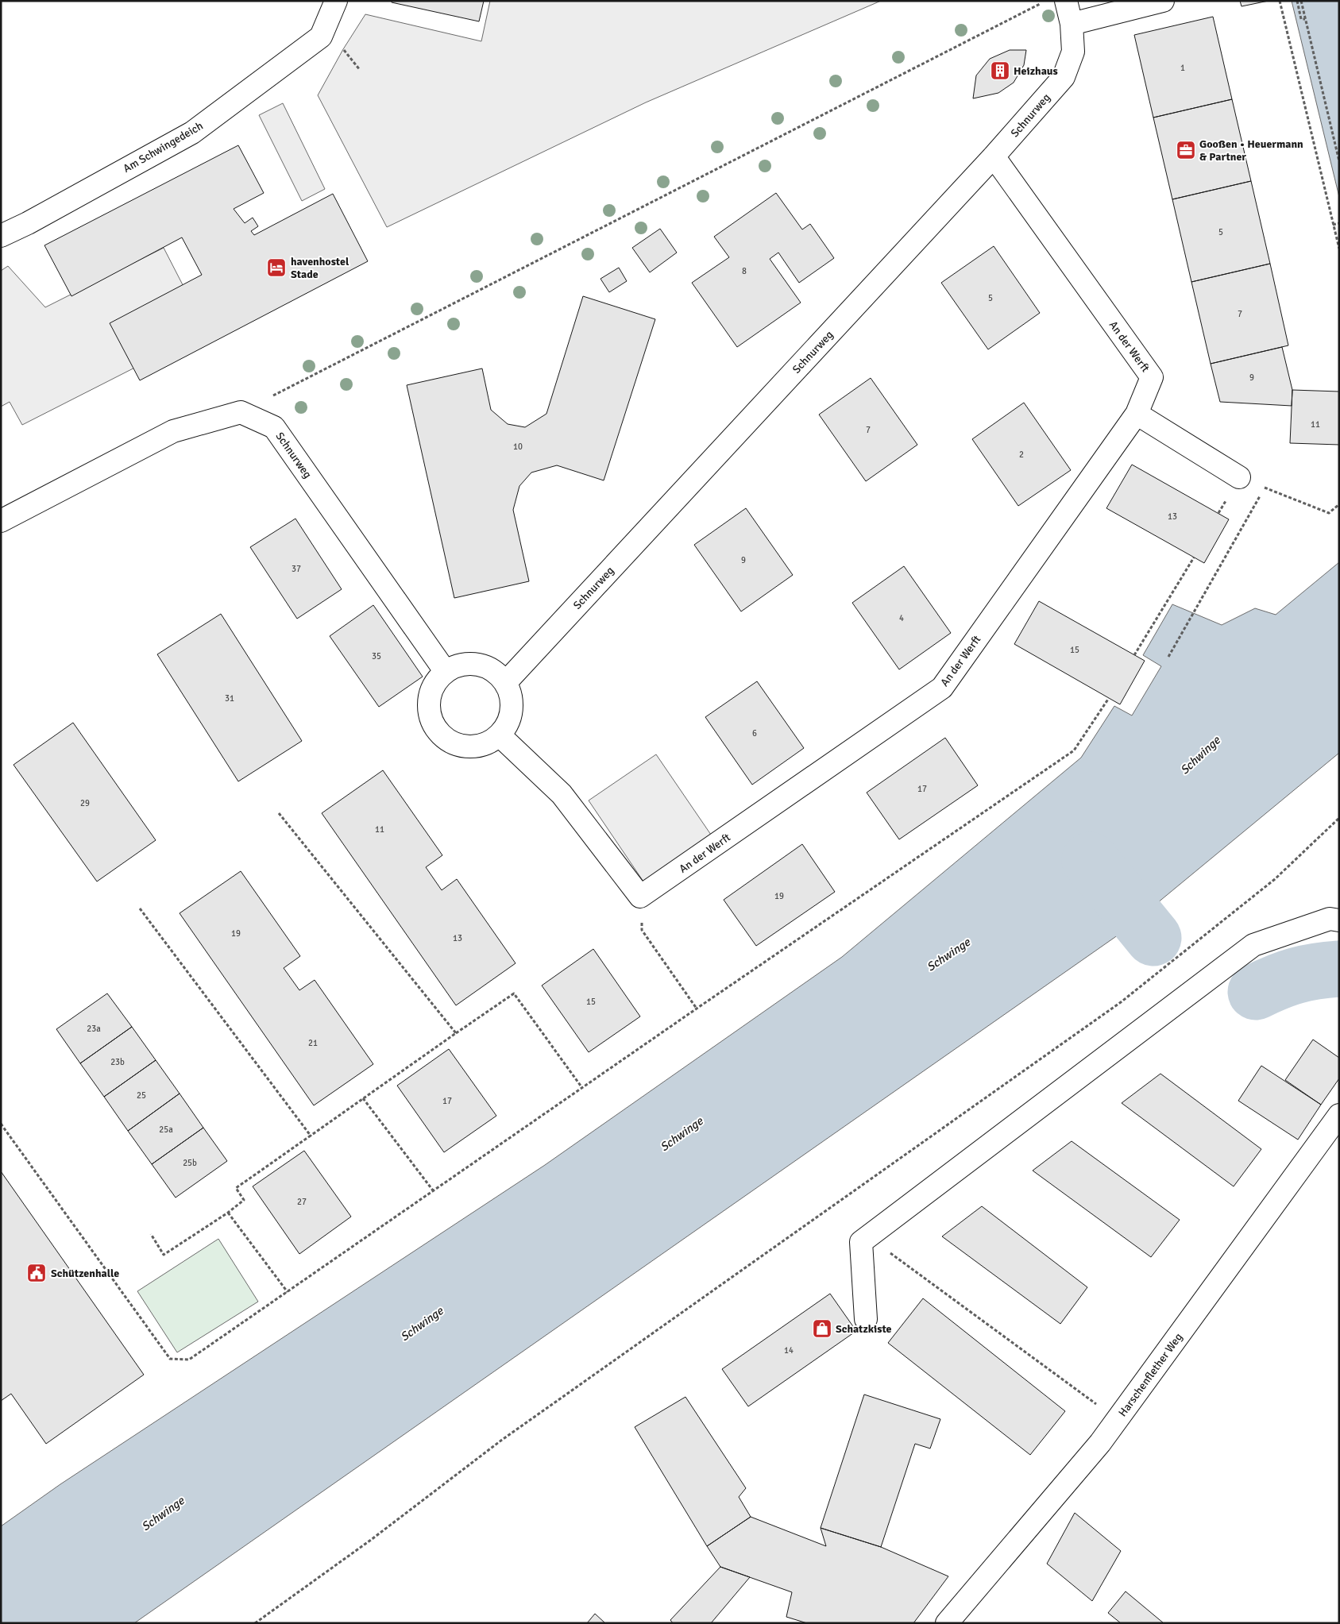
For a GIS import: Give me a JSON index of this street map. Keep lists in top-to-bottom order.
{
  "streets": {
    "street": [
      "Schnurweg",
      "Am Schwingedeich",
      "An der Werft",
      "Harschenflether Weg"
    ]
  },
  "crossings": [
    ["Schnurweg", "An der Werft"]
  ],
  "water": ["Schwinge"],
  "places": {
    "building": ["Heizhaus"],
    "office": ["Gooßen • Heuermann & Partner"],
    "hotel": ["havenhostel Stade"],
    "public building": ["Schützenhalle"],
    "shop": ["Schatzkiste"]
  },
  "house_numbers": [
    "1",
    "5",
    "8",
    "5",
    "7",
    "9",
    "11",
    "7",
    "10",
    "2",
    "13",
    "9",
    "37",
    "4",
    "15",
    "35",
    "31",
    "6",
    "17",
    "29",
    "11",
    "19",
    "19",
    "13",
    "15",
    "23a",
    "21",
    "23b",
    "25",
    "17",
    "25a",
    "25b",
    "27",
    "14"
  ]
}
